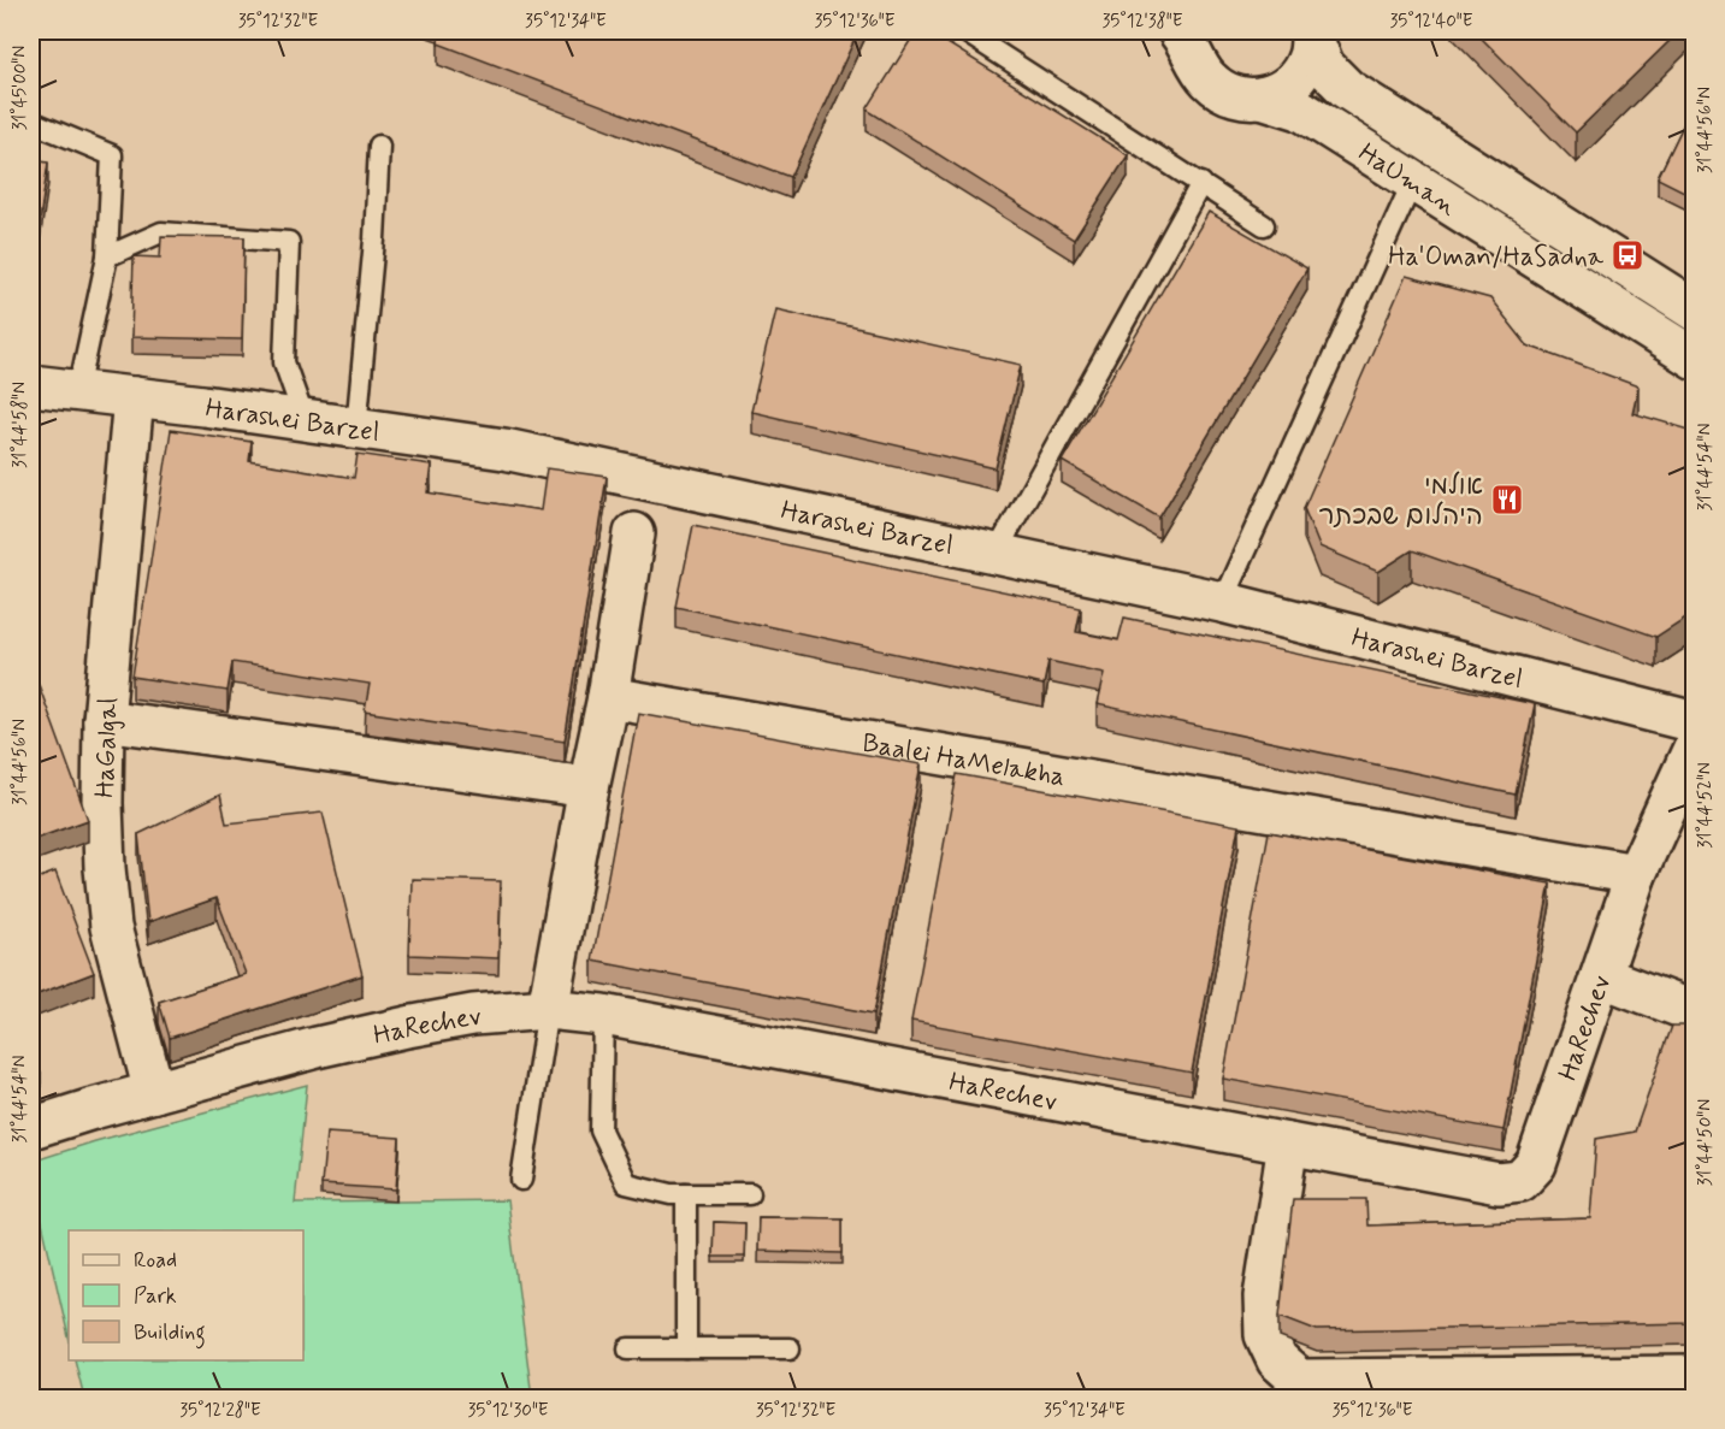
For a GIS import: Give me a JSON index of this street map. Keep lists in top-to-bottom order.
{
  "streets": {
    "street": [
      "HaUman",
      "Harashei Barzel",
      "HaGalgal",
      "Baalei HaMelakha",
      "HaRechev"
    ]
  },
  "crossings": [
    ["Harashei Barzel", "HaGalgal"],
    ["HaGalgal", "HaRechev"],
    ["Baalei HaMelakha", "HaRechev"]
  ],
  "places": {
    "bus stop": ["Ha'Oman/HaSadna"],
    "restaurant": ["אולמי היהלום שבכתר"]
  },
  "legend": ["Road", "Park", "Building"],
  "coordinates": [
    "35°12'32\"E",
    "35°12'34\"E",
    "35°12'36\"E",
    "35°12'38\"E",
    "35°12'40\"E",
    "31°45'00\"N",
    "31°44'56\"N",
    "31°44'58\"N",
    "31°44'54\"N",
    "31°44'52\"N",
    "31°44'50\"N",
    "35°12'28\"E",
    "35°12'30\"E"
  ]
}
